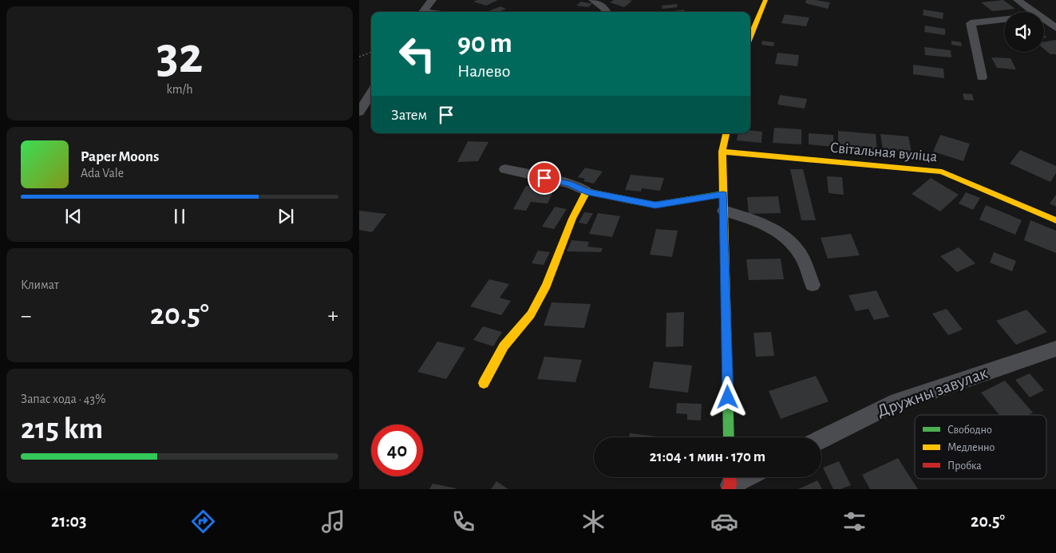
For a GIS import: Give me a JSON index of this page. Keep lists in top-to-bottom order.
{
  "streets": {
    "street": ["Світальная вуліца", "Дружны завулак"]
  },
  "legend": ["Свободно", "Медленно", "Пробка"],
  "page": {
    "tile": [
      ["32", "km/h"],
      "Климат",
      ["Запас хода · 43%", "215 km"]
    ],
    "turn": ["90 m", "Налево"],
    "then": "Затем",
    "song": ["Paper Moons", "Ada Vale"],
    "heat": ["−", "20.5°", "+"],
    "limit": "40",
    "trip": "21:04 · 1 мин · 170 m",
    "tabs": ["21:03", "20.5°"]
  }
}
